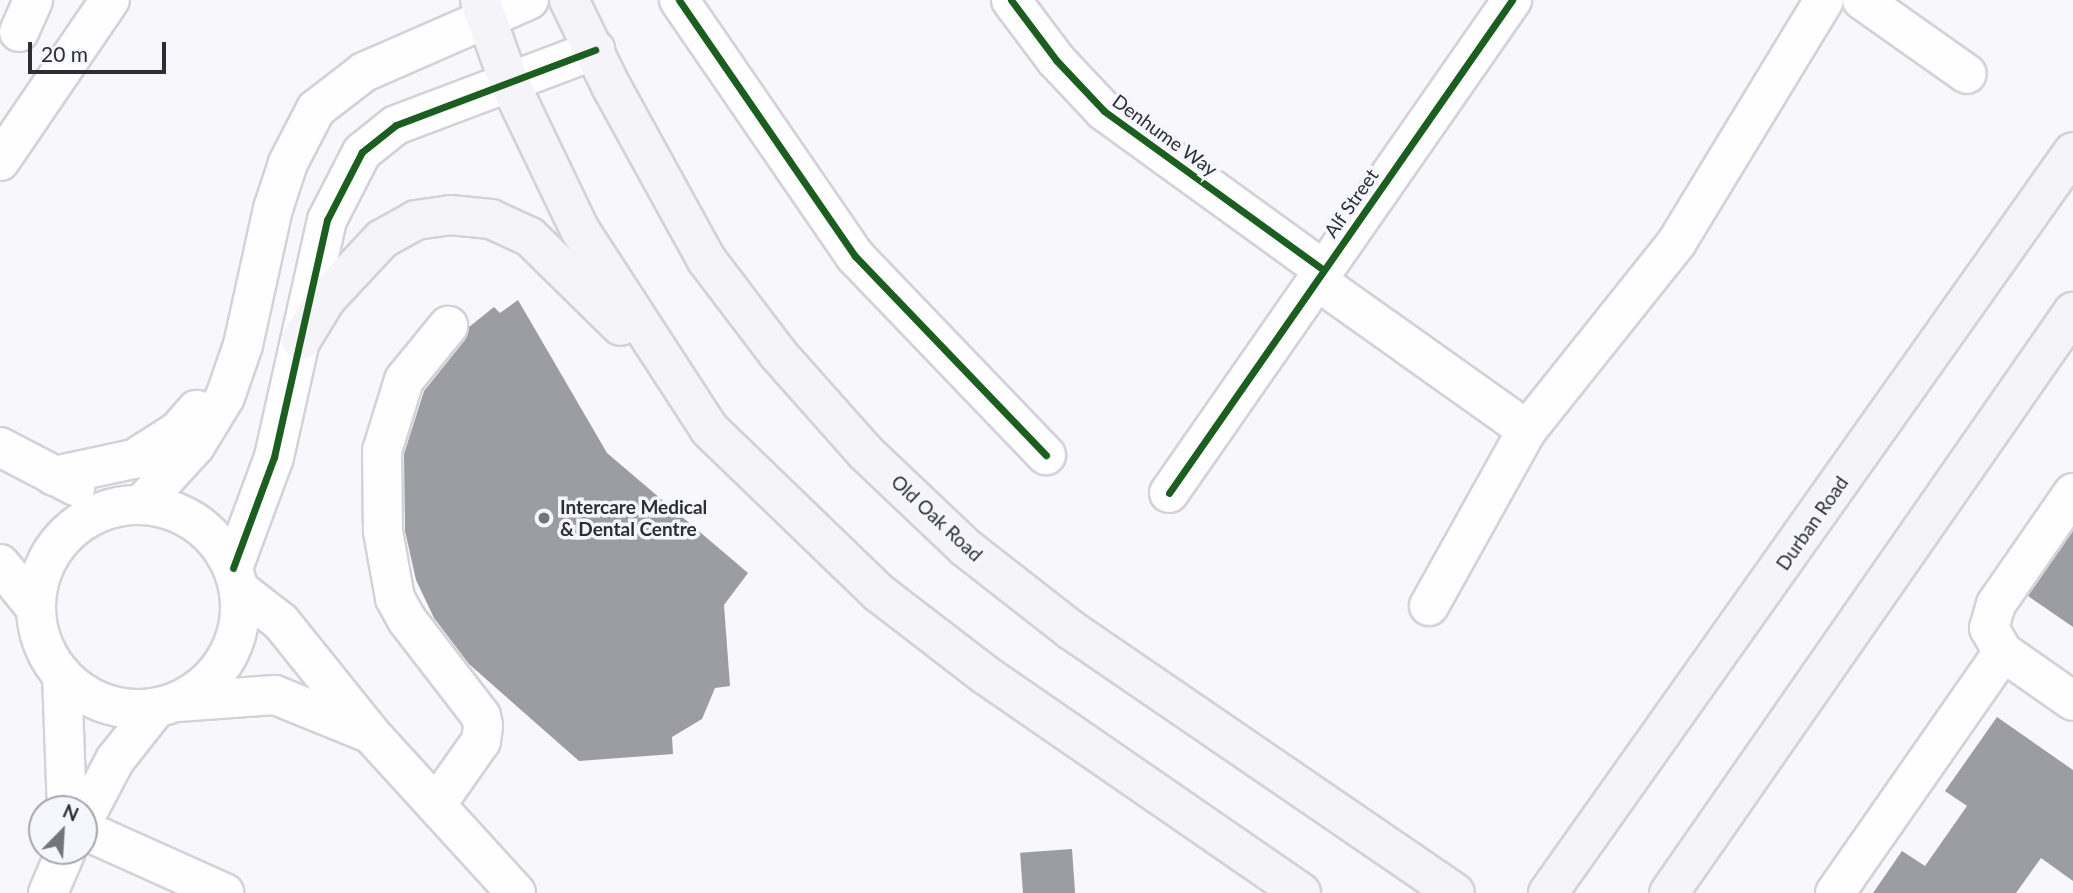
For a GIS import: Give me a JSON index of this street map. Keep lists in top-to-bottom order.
{
  "streets": {
    "main road": ["Old Oak Road", "Durban Road"],
    "street": ["Denhume Way", "Alf Street"]
  },
  "crossings": [
    ["Denhume Way", "Alf Street"]
  ],
  "places": ["Intercare Medical & Dental Centre"],
  "scale_bar": "20 m",
  "north": "top right"
}
